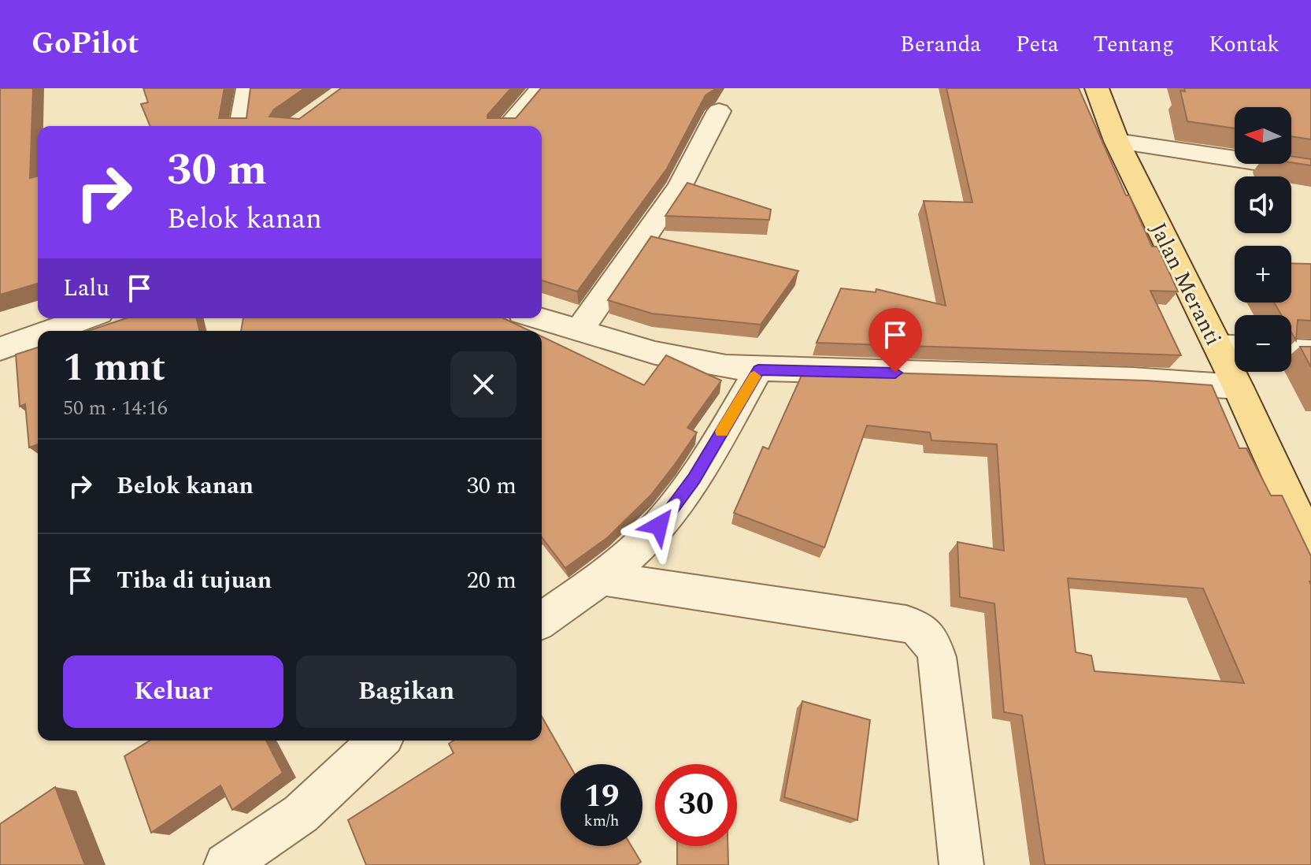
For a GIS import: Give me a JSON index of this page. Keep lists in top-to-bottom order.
{
  "streets": {
    "main road": ["Jalan Meranti"]
  },
  "north": "left",
  "page": {
    "header": "GoPilot",
    "nav": [
      "Beranda",
      "Peta",
      "Tentang",
      "Kontak"
    ],
    "map_buttons": ["+", "−"],
    "turn": ["30 m", "Belok kanan"],
    "then": "Lalu",
    "heading": ["1 mnt", "50 m · 14:16"],
    "list": [
      {
        "name": "Belok kanan",
        "value": "30 m"
      },
      {
        "name": "Tiba di tujuan",
        "value": "20 m"
      }
    ],
    "buttons": ["Keluar", "Bagikan"],
    "speed": "19 km/h",
    "limit": "30"
  }
}
